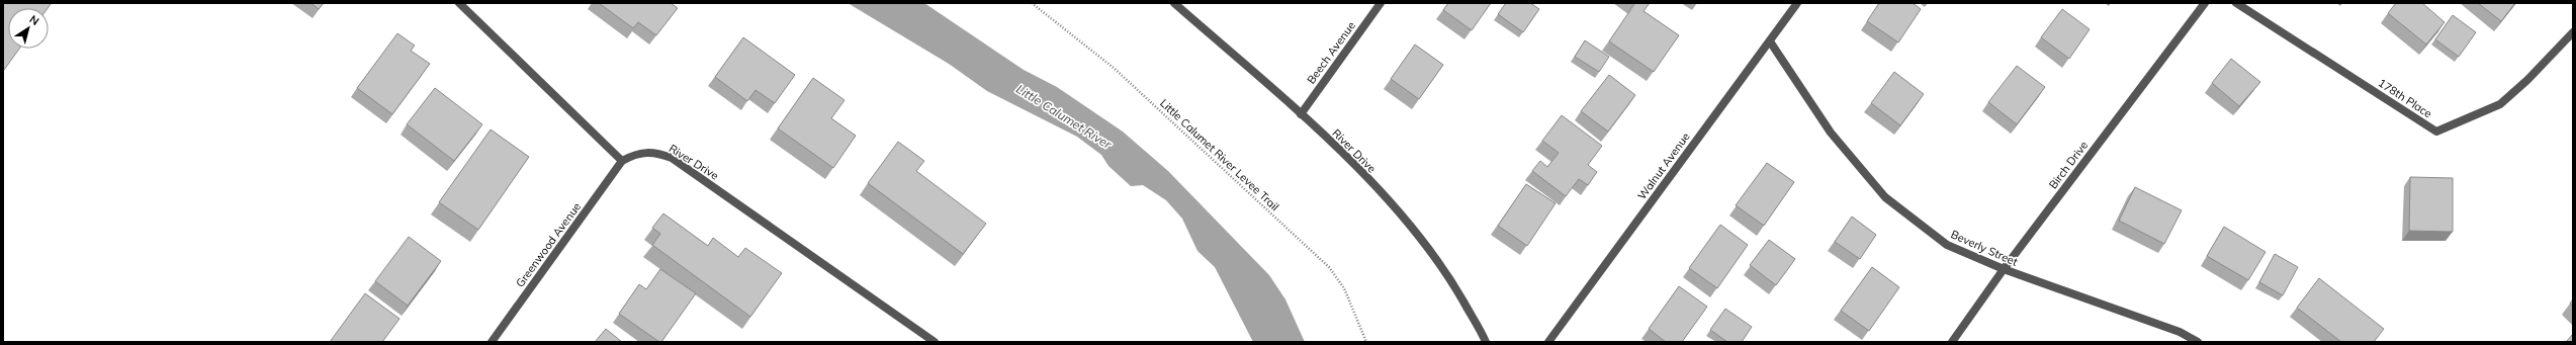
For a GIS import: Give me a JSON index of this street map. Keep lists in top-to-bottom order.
{
  "streets": {
    "street": [
      "Beech Avenue",
      "178th Place",
      "River Drive",
      "Birch Drive",
      "Walnut Avenue",
      "Greenwood Avenue",
      "Beverly Street"
    ],
    "path": ["Little Calumet River Levee Trail"]
  },
  "crossings": [
    ["Beech Avenue", "River Drive"],
    ["River Drive", "Greenwood Avenue"],
    ["Birch Drive", "Beverly Street"],
    ["Walnut Avenue", "Beverly Street"]
  ],
  "water": ["Little Calumet River"],
  "north": "top right"
}
